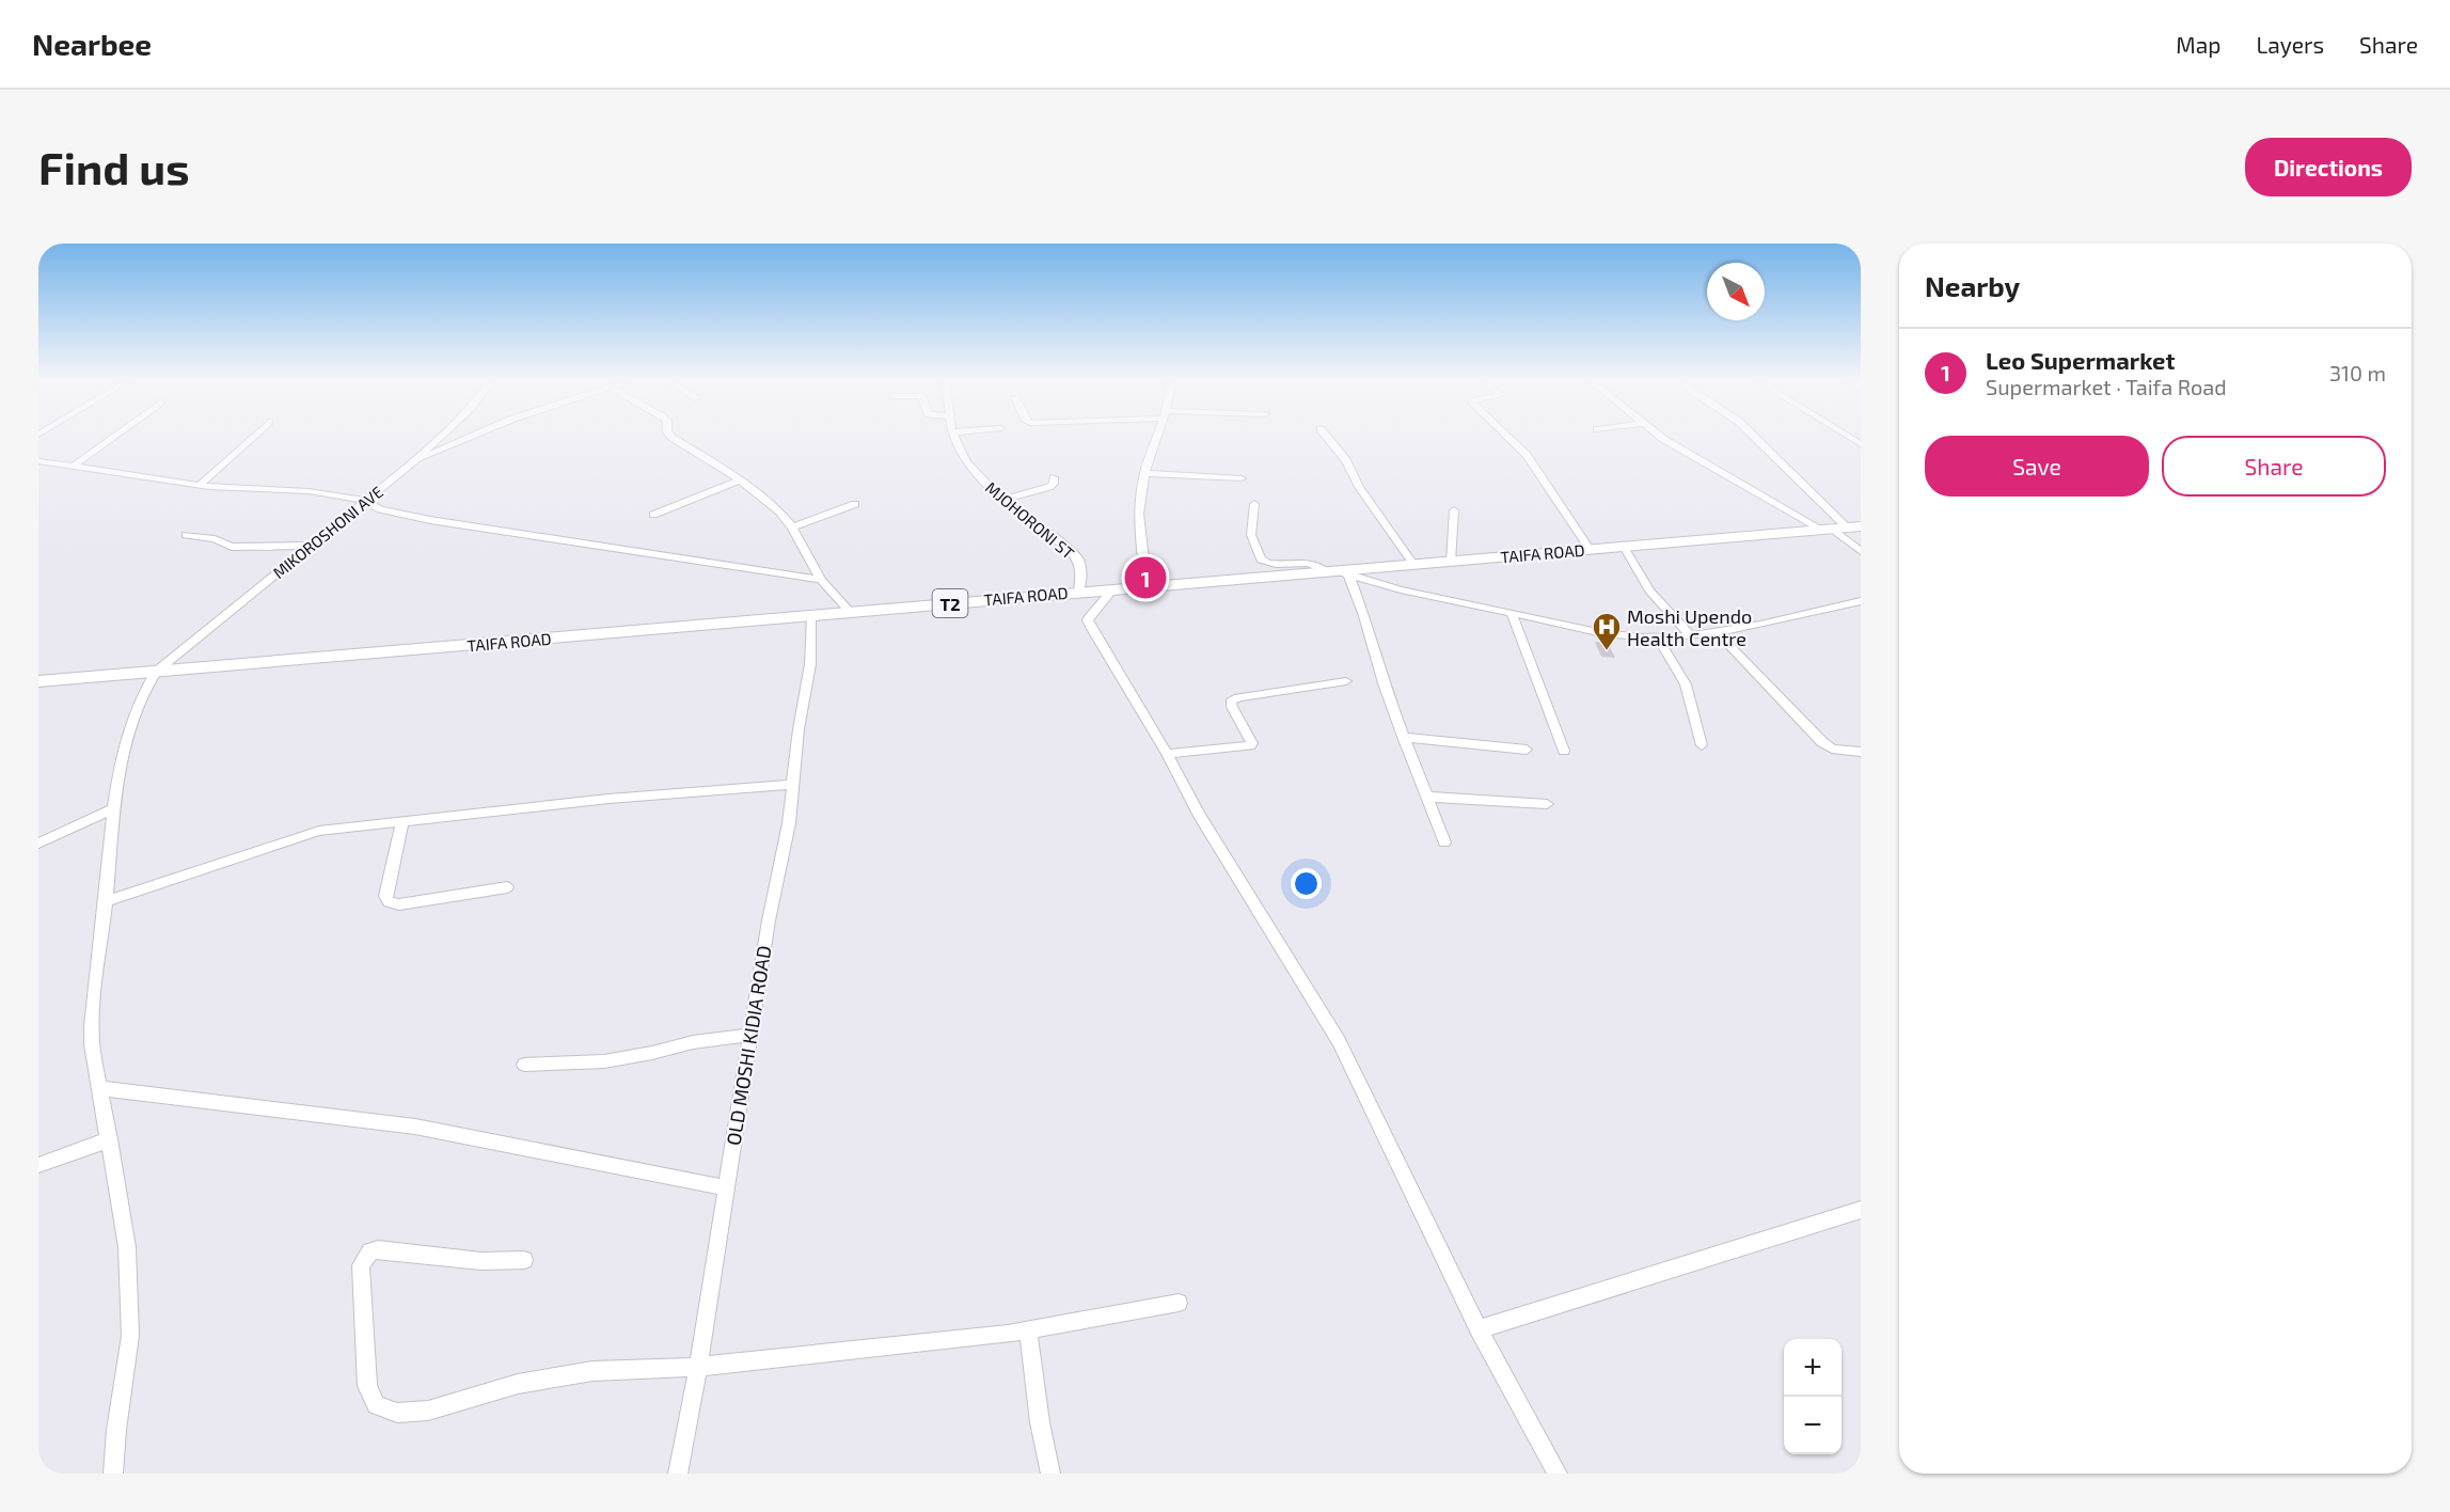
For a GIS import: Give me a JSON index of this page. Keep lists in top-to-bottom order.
{
  "streets": {
    "highway": ["TAIFA ROAD", "T2"],
    "street": ["MJOHORONI ST", "MIKOROSHONI AVE", "OLD MOSHI KIDIA ROAD"]
  },
  "crossings": [
    ["MJOHORONI ST", "TAIFA ROAD"],
    ["MIKOROSHONI AVE", "TAIFA ROAD"],
    ["TAIFA ROAD", "OLD MOSHI KIDIA ROAD"]
  ],
  "places": {
    "hospital": ["Moshi Upendo Health Centre"]
  },
  "north": "bottom right",
  "page": {
    "header": "Nearbee",
    "nav": ["Map", "Layers", "Share"],
    "buttons": [
      "Directions",
      ["Save", "Share"]
    ],
    "title": "Find us",
    "heading": "Nearby",
    "list": [
      {
        "mark": "1",
        "name": "Leo Supermarket",
        "note": "Supermarket · Taifa Road",
        "value": "310 m"
      }
    ],
    "pins": "1",
    "map_buttons": ["+", "−"]
  }
}
